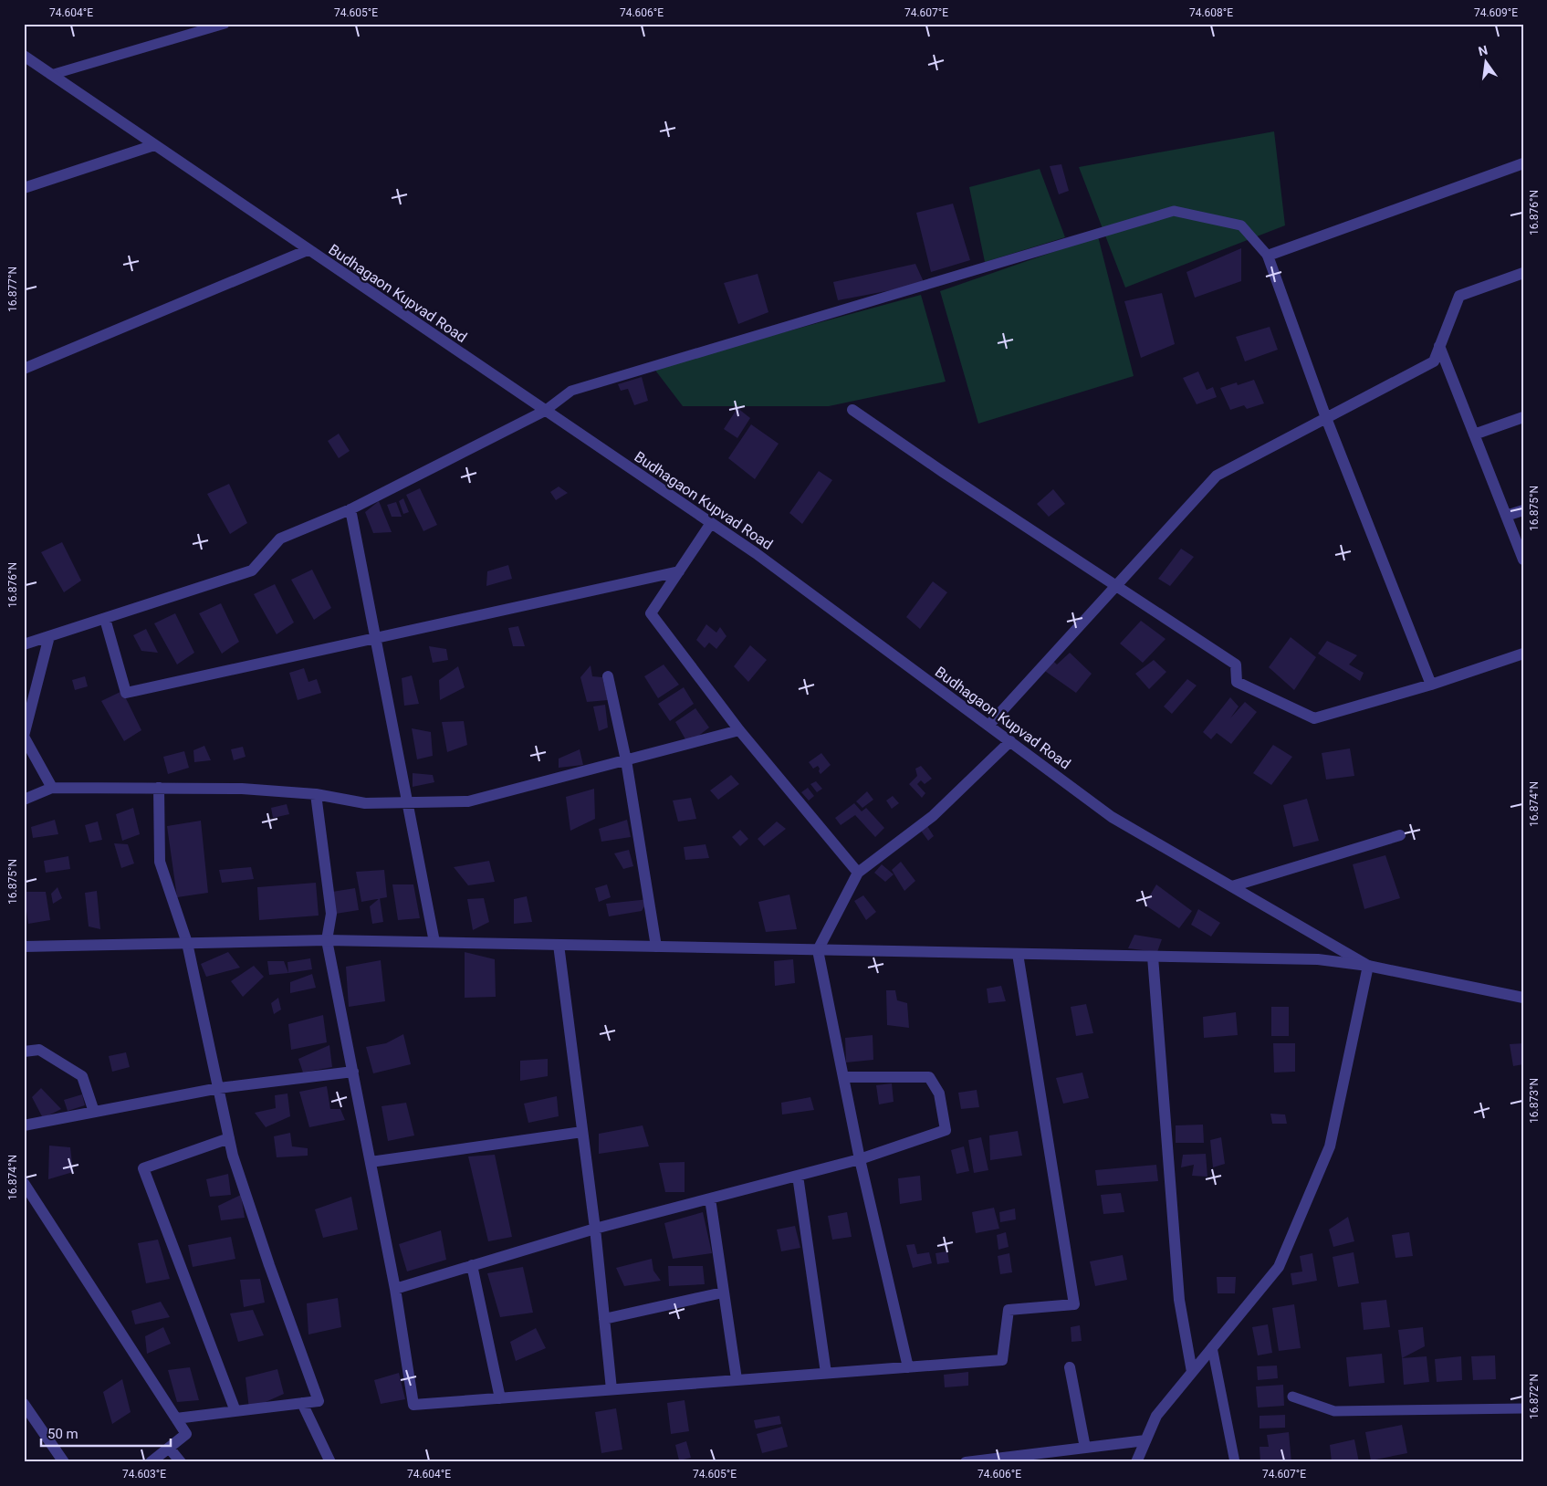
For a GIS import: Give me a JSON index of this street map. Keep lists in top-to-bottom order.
{
  "streets": {
    "street": ["Budhagaon Kupvad Road"]
  },
  "scale_bar": "50 m",
  "north": "top",
  "coordinates": [
    "74.604°E",
    "74.605°E",
    "74.606°E",
    "74.607°E",
    "74.608°E",
    "74.609°E",
    "16.876°N",
    "16.877°N",
    "16.875°N",
    "16.874°N",
    "16.873°N",
    "16.872°N",
    "74.603°E"
  ]
}
